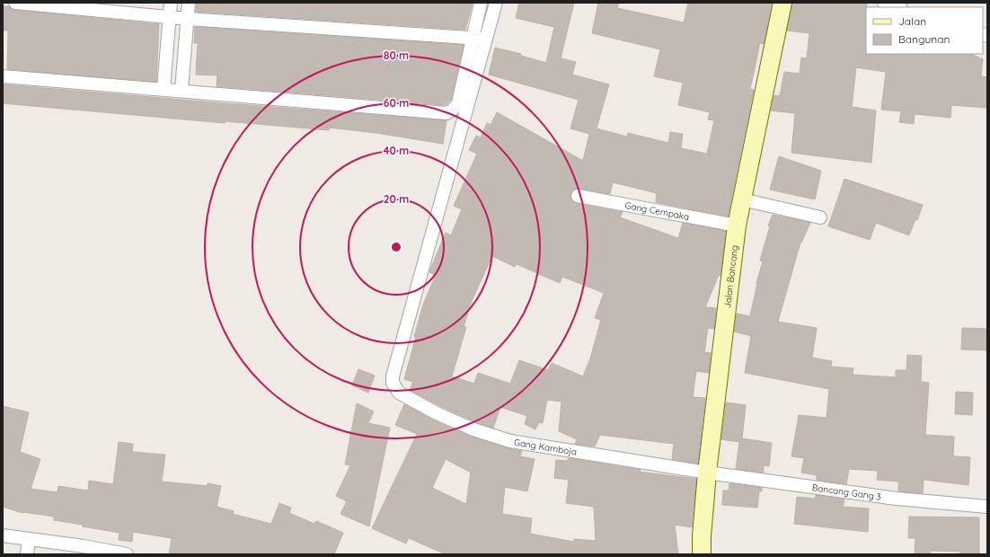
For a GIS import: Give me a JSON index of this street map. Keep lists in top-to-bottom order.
{
  "streets": {
    "street": [
      "Gang Cempaka",
      "Jalan Bancang",
      "Gang Kamboja",
      "Bancang Gang 3"
    ]
  },
  "crossings": [
    ["Gang Cempaka", "Jalan Bancang"],
    ["Jalan Bancang", "Gang Kamboja"],
    ["Jalan Bancang", "Bancang Gang 3"],
    ["Gang Kamboja", "Bancang Gang 3"]
  ],
  "legend": ["Jalan", "Bangunan"],
  "rings": [
    "80 m",
    "60 m",
    "40 m",
    "20 m"
  ]
}
